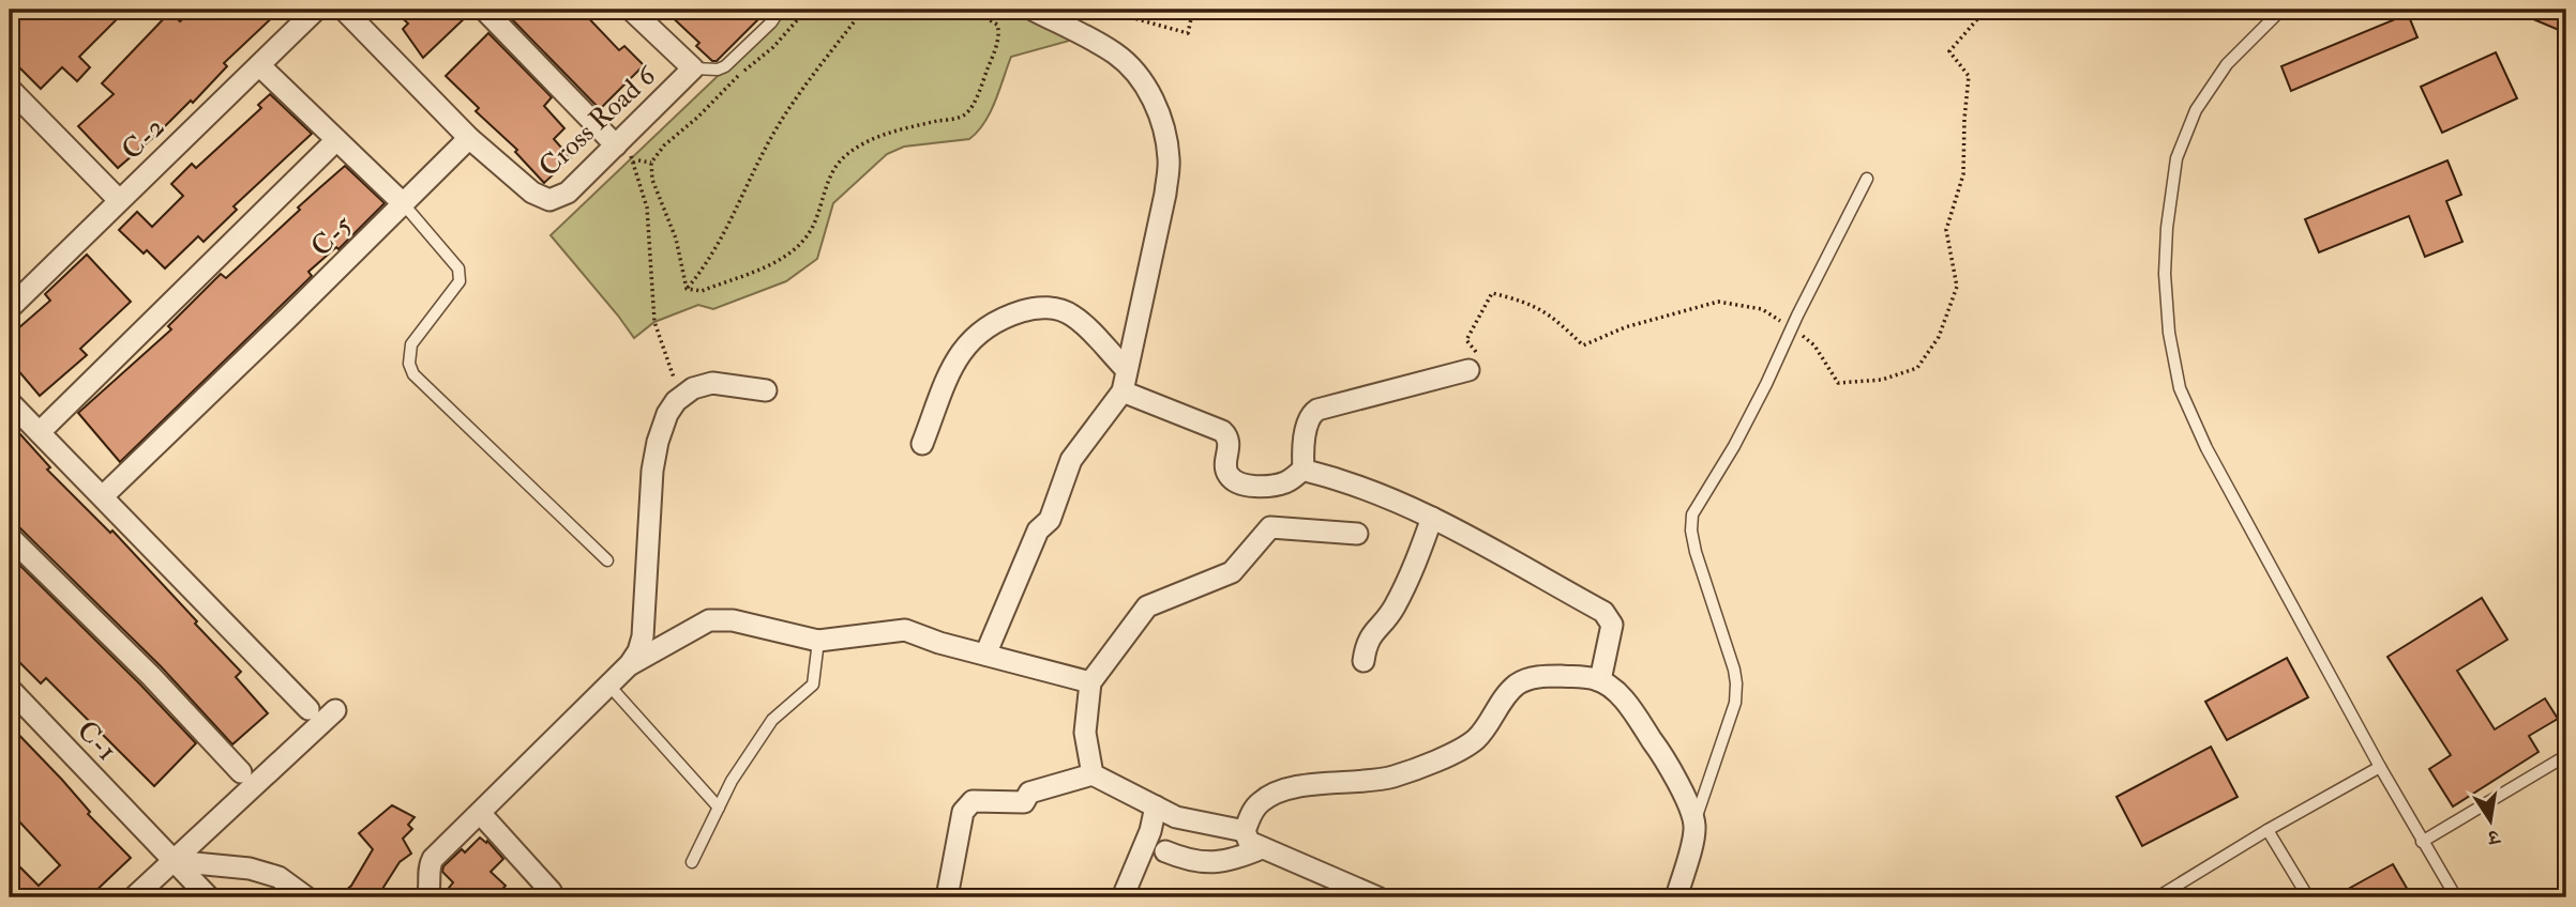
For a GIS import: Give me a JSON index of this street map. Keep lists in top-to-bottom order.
{
  "streets": {
    "street": [
      "Cross Road 6",
      "C-2",
      "C-5",
      "C-1"
    ]
  },
  "crossings": [
    ["Cross Road 6", "C-5"]
  ],
  "north": "bottom"
}
